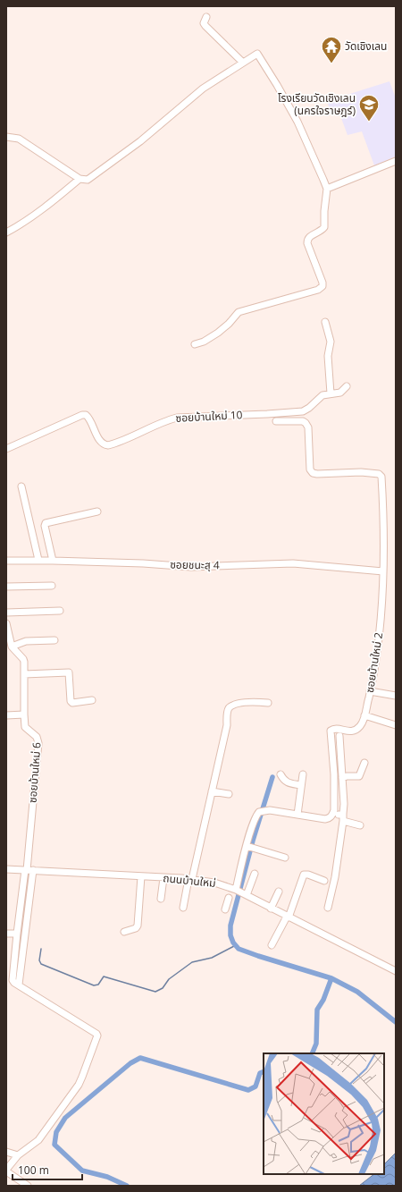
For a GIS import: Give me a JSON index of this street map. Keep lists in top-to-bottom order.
{
  "streets": {
    "street": [
      "ซอยบ้านใหม่ 10",
      "ซอยชนะสุ 4",
      "ซอยบ้านใหม่ 2",
      "ซอยบ้านใหม่ 6",
      "ถนนบ้านใหม่"
    ]
  },
  "crossings": [
    ["ซอยชนะสุ 4", "ซอยบ้านใหม่ 2"],
    ["ซอยบ้านใหม่ 6", "ถนนบ้านใหม่"]
  ],
  "places": {
    "temple": ["วัดเชิงเลน"],
    "school or university": ["โรงเรียนวัดเชิงเลน (นครใจราษฎร์)"]
  },
  "scale_bar": "100 m"
}
